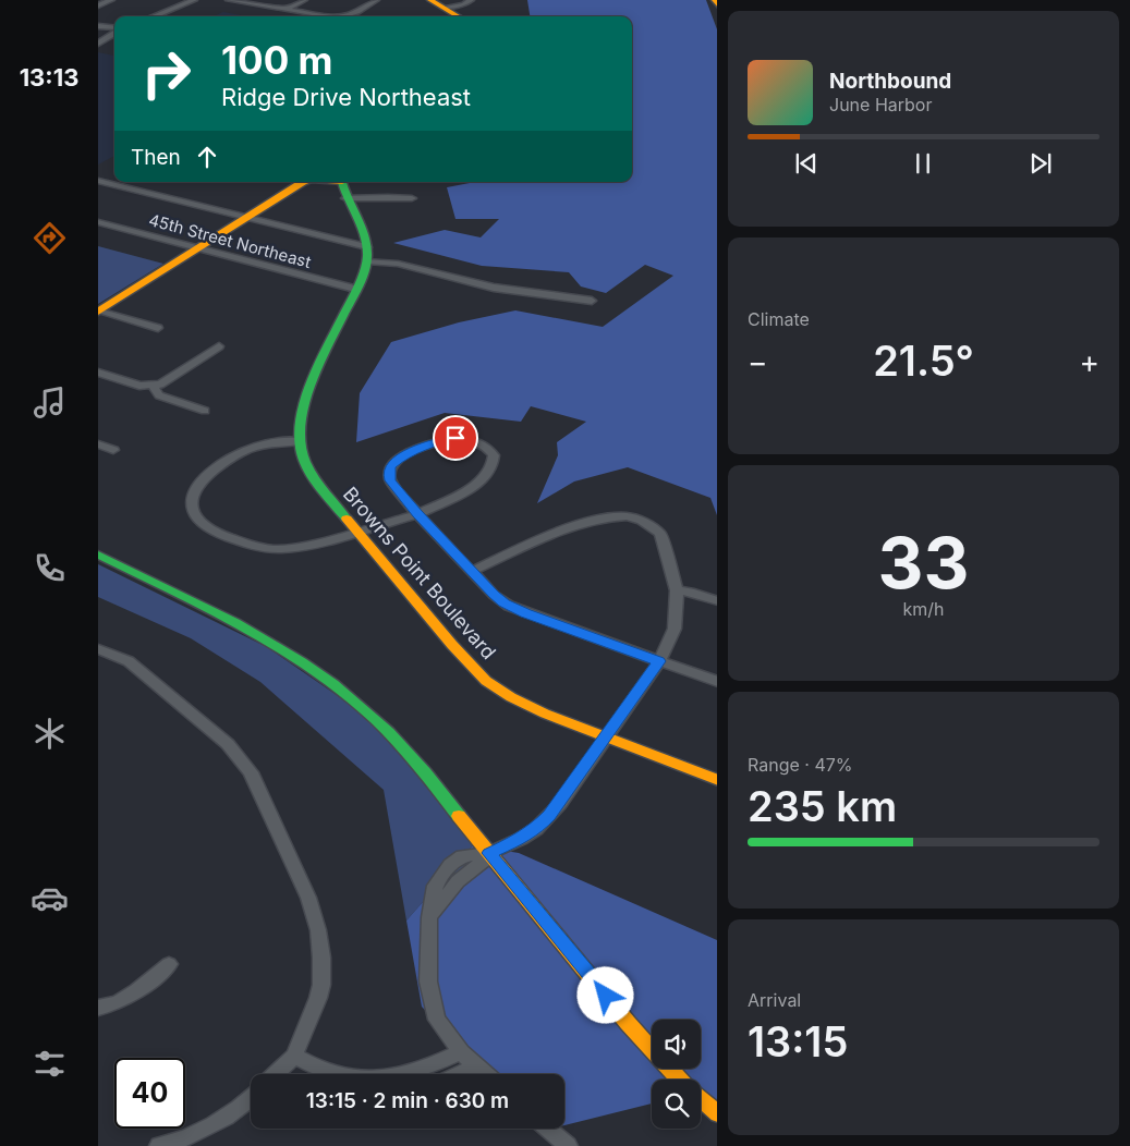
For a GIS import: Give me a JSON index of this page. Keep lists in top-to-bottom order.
{
  "streets": {
    "street": ["45th Street Northeast", "Browns Point Boulevard"]
  },
  "page": {
    "tabs": "13:13",
    "turn": ["100 m", "Ridge Drive Northeast"],
    "song": ["Northbound", "June Harbor"],
    "then": "Then",
    "tile": [
      "Climate",
      ["33", "km/h"],
      ["Range · 47%", "235 km"],
      ["Arrival", "13:15"]
    ],
    "heat": ["−", "21.5°", "+"],
    "limit": "40",
    "trip": "13:15 · 2 min · 630 m"
  }
}
